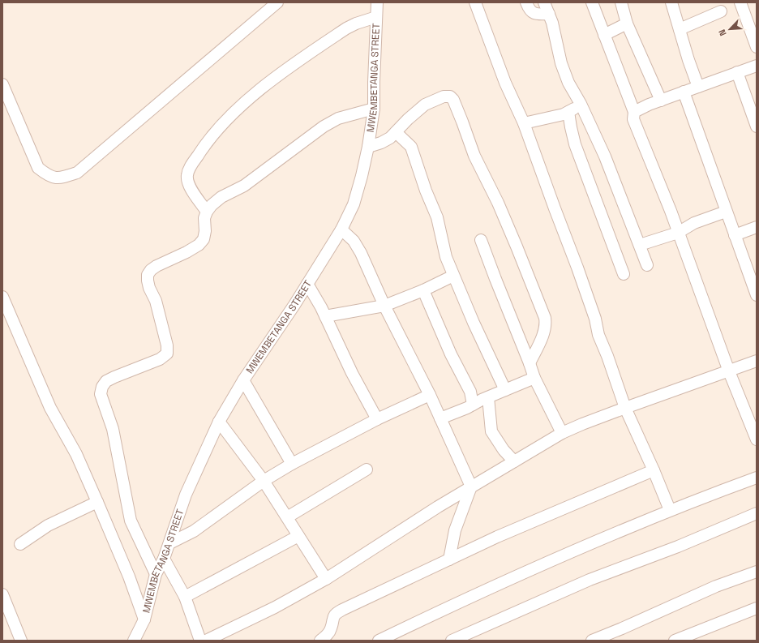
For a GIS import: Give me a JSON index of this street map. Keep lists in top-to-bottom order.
{
  "streets": {
    "street": ["MWEMBETANGA STREET"]
  },
  "north": "bottom left"
}
